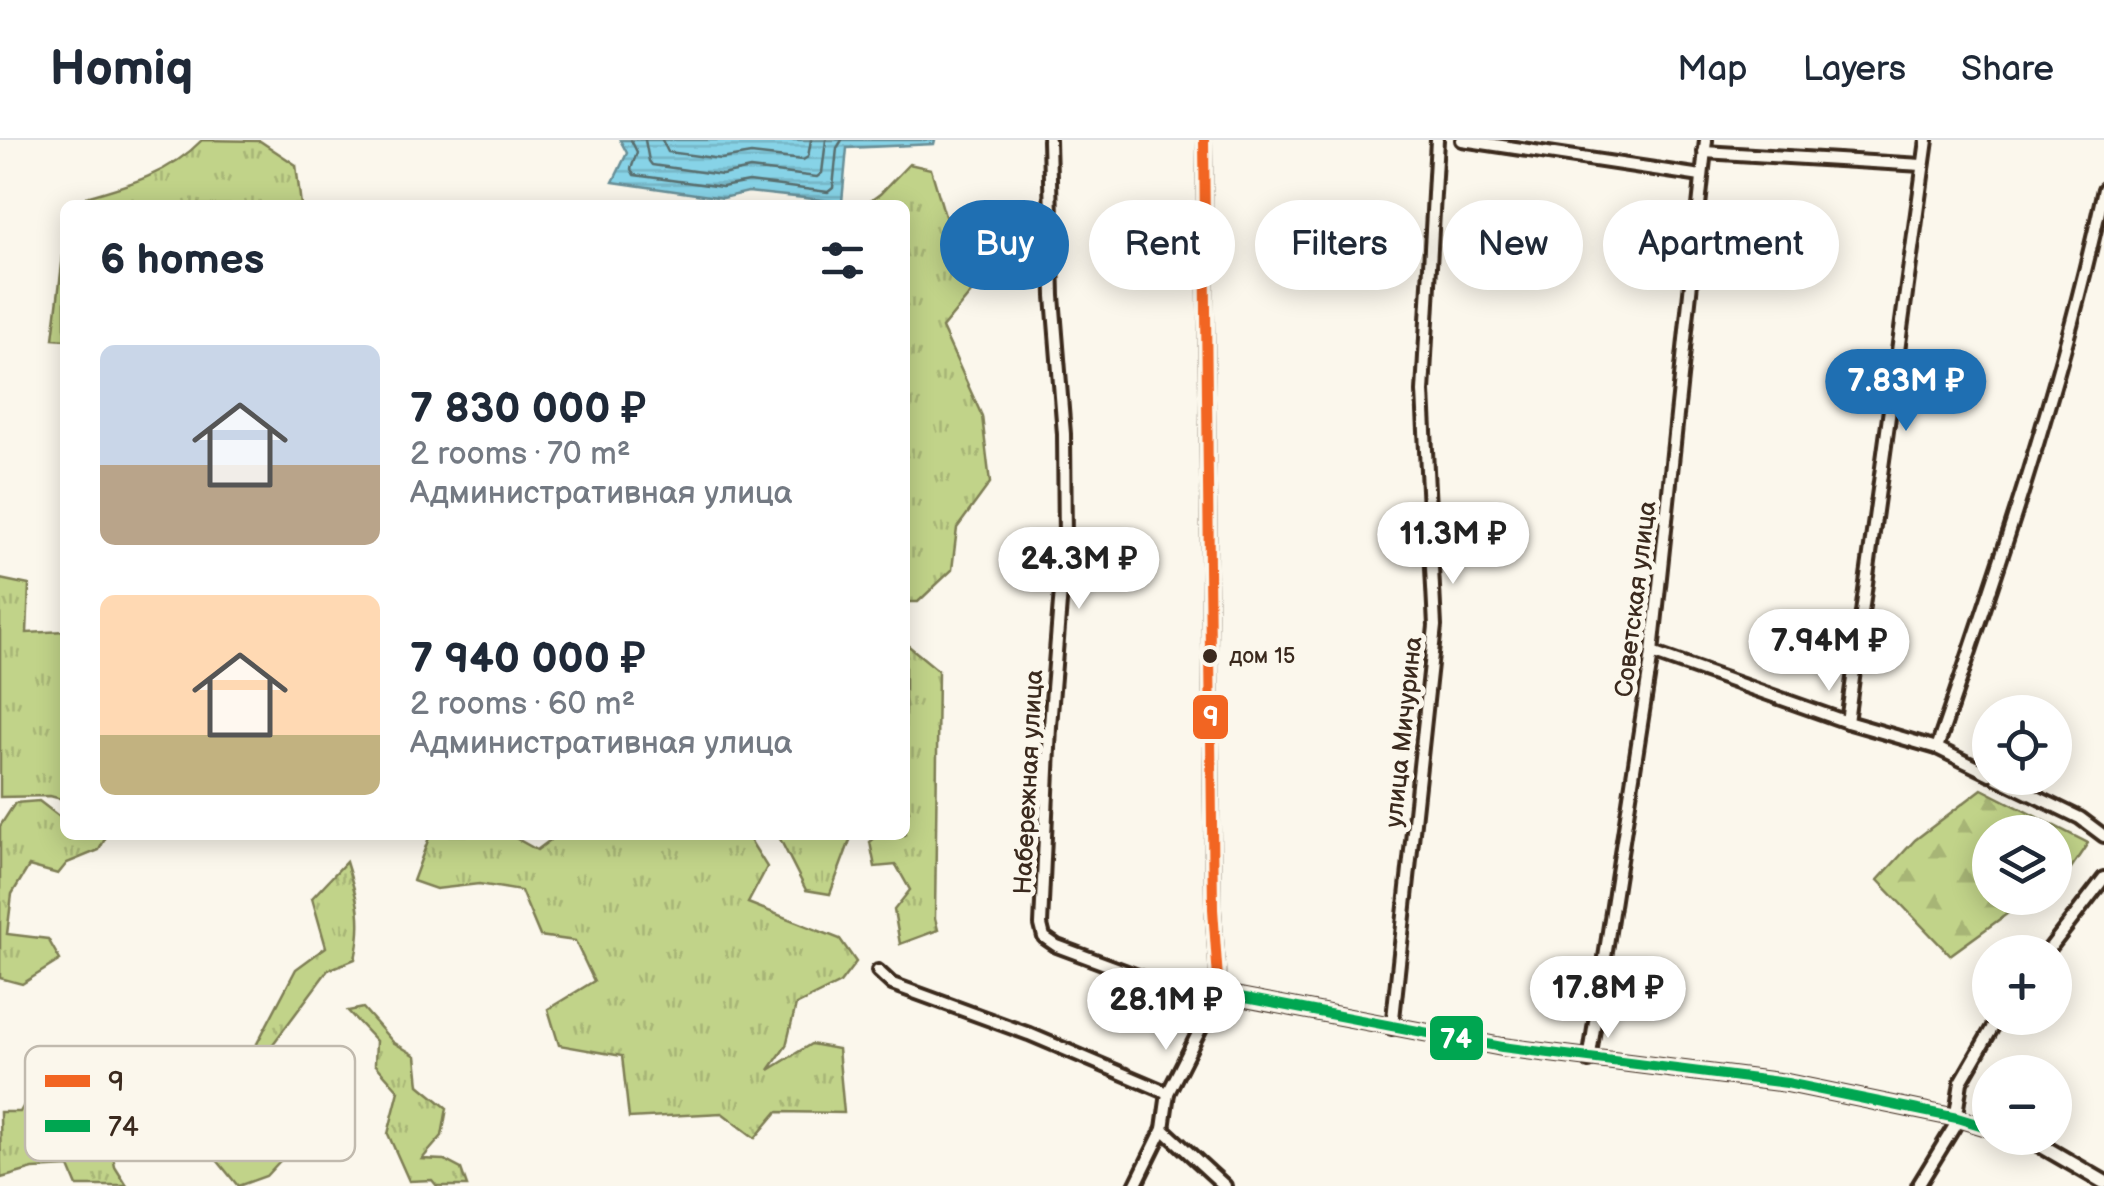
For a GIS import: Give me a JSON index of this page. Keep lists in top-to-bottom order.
{
  "streets": {
    "street": ["Советская улица", "улица Мичурина", "Набережная улица"]
  },
  "places": ["дом 15"],
  "lines": ["transit line 9", "transit line 74"],
  "legend": ["9", "74"],
  "page": {
    "header": "Homiq",
    "nav": ["Map", "Layers", "Share"],
    "chip": [
      "Buy",
      "Rent",
      "Filters",
      "New",
      "Apartment"
    ],
    "heading": "6 homes",
    "list": [
      {
        "name": "7 830 000 ₽",
        "note": "2 rooms · 70 m² · Административная улица"
      },
      {
        "name": "7 940 000 ₽",
        "note": "2 rooms · 60 m² · Административная улица"
      }
    ],
    "price": [
      "7.83M ₽",
      "11.3M ₽",
      "24.3M ₽",
      "7.94M ₽",
      "17.8M ₽",
      "28.1M ₽"
    ],
    "map_buttons": ["+", "−"]
  }
}
